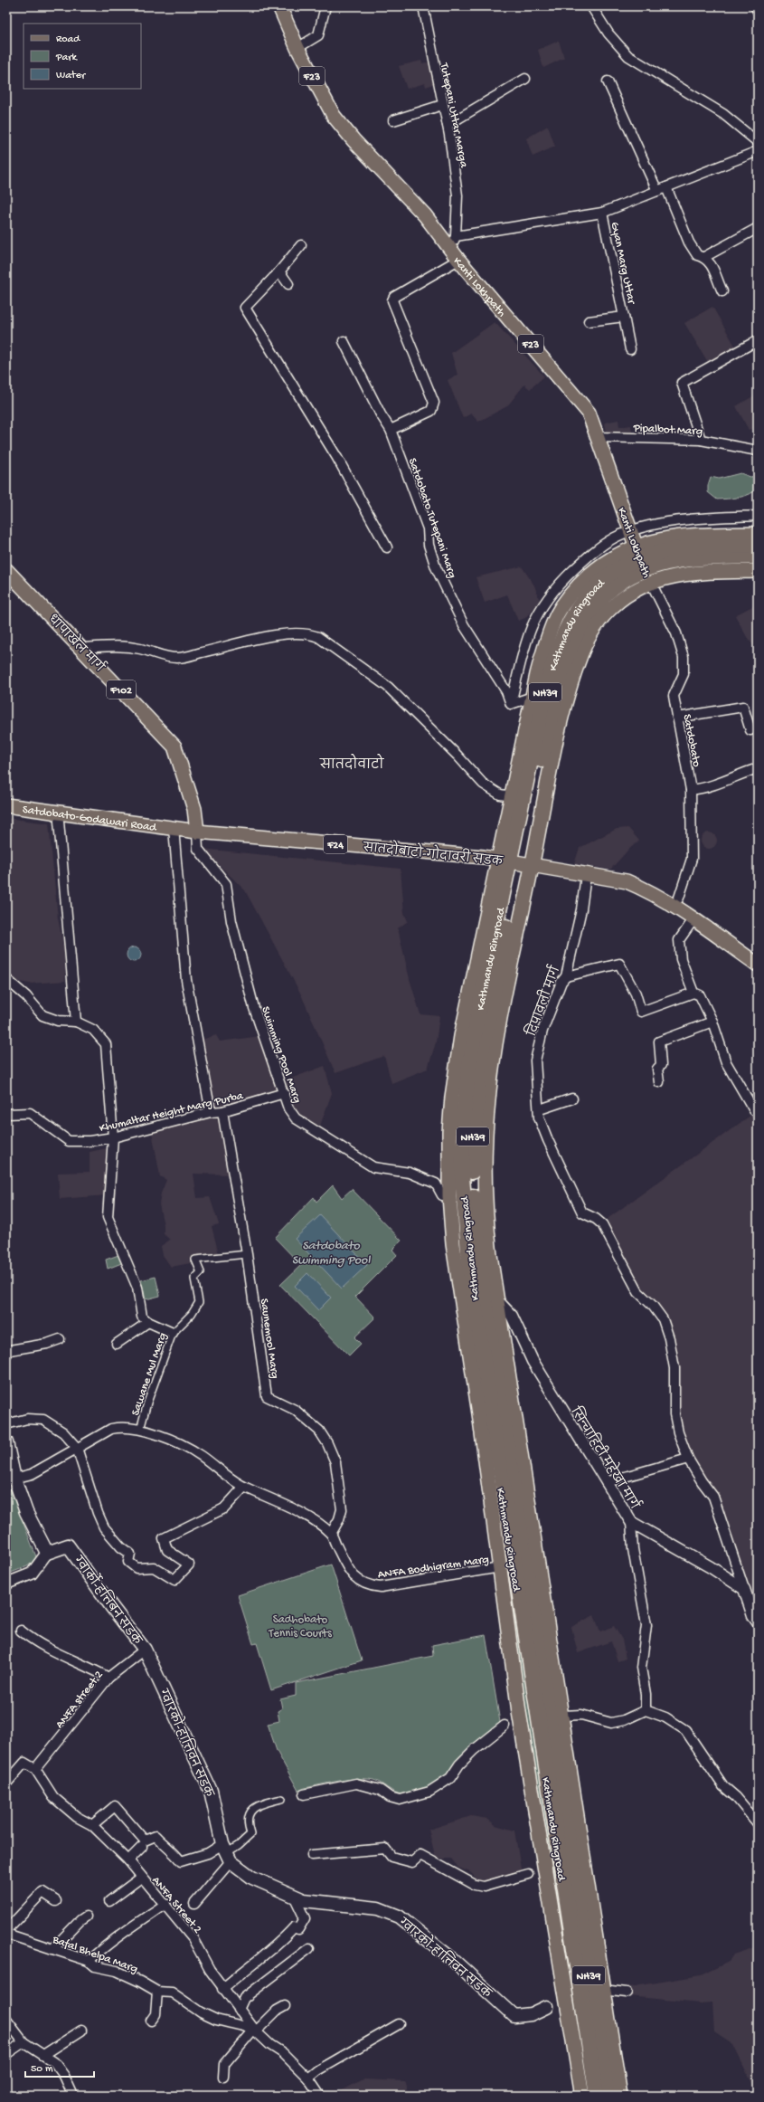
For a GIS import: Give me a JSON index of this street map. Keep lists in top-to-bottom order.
{
  "streets": {
    "highway": ["Kathmandu Ringroad", "NH39"],
    "main road": [
      "F23",
      "Kanti Lokhpath",
      "धापाखेल मार्ग",
      "F102",
      "Satdobato-Godawari Road",
      "F24",
      "सातदोबाटो-गोदावरी सडक",
      "ग्वार्को-हत्तिबन सडक",
      "ग्वारको-हात्तिवन सडक"
    ],
    "street": [
      "Tutepani Uttar Marga",
      "Gyan Marg Uttar",
      "Pipalbot Marg",
      "Satdobato Tutepani Marg",
      "Satdobato",
      "दिपावली मार्ग",
      "Swimming Pool Marg",
      "Khumaltar Height Marg Purba",
      "Saunemool Marg",
      "Sawane Mul Marg",
      "सिन्चाहिटी महेखा मार्ग",
      "ANFA Bodhigram Marg",
      "ANFA street 2",
      "ANFA Street 2",
      "Bafal Bhelpa Marg"
    ]
  },
  "crossings": [
    ["Tutepani Uttar Marga", "Kanti Lokhpath"],
    ["Kanti Lokhpath", "Pipalbot Marg"],
    ["Kanti Lokhpath", "Kathmandu Ringroad"],
    ["Kanti Lokhpath", "Satdobato"],
    ["Kathmandu Ringroad", "Satdobato"],
    ["Kathmandu Ringroad", "सातदोबाटो-गोदावरी सडक"],
    ["धापाखेल मार्ग", "सातदोबाटो-गोदावरी सडक"],
    ["धापाखेल मार्ग", "Swimming Pool Marg"],
    ["Satdobato", "सातदोबाटो-गोदावरी सडक"],
    ["Satdobato-Godawari Road", "सातदोबाटो-गोदावरी सडक"],
    ["सातदोबाटो-गोदावरी सडक", "दिपावली मार्ग"],
    ["सातदोबाटो-गोदावरी सडक", "Swimming Pool Marg"],
    ["Swimming Pool Marg", "Khumaltar Height Marg Purba"],
    ["Khumaltar Height Marg Purba", "Saunemool Marg"],
    ["Saunemool Marg", "Sawane Mul Marg"],
    ["Saunemool Marg", "ANFA Bodhigram Marg"],
    ["ग्वार्को-हत्तिबन सडक", "ANFA street 2"],
    ["ग्वार्को-हत्तिबन सडक", "ग्वारको-हात्तिवन सडक"],
    ["ANFA street 2", "ग्वारको-हात्तिवन सडक"],
    ["ANFA street 2", "ANFA Street 2"],
    ["ANFA Street 2", "Bafal Bhelpa Marg"]
  ],
  "districts": ["सातदोवाटो"],
  "water": ["Satdobato Swimming Pool"],
  "parks": ["Sadhobato Tennis Courts"],
  "legend": ["Road", "Park", "Water"],
  "scale_bar": "50 m"
}
